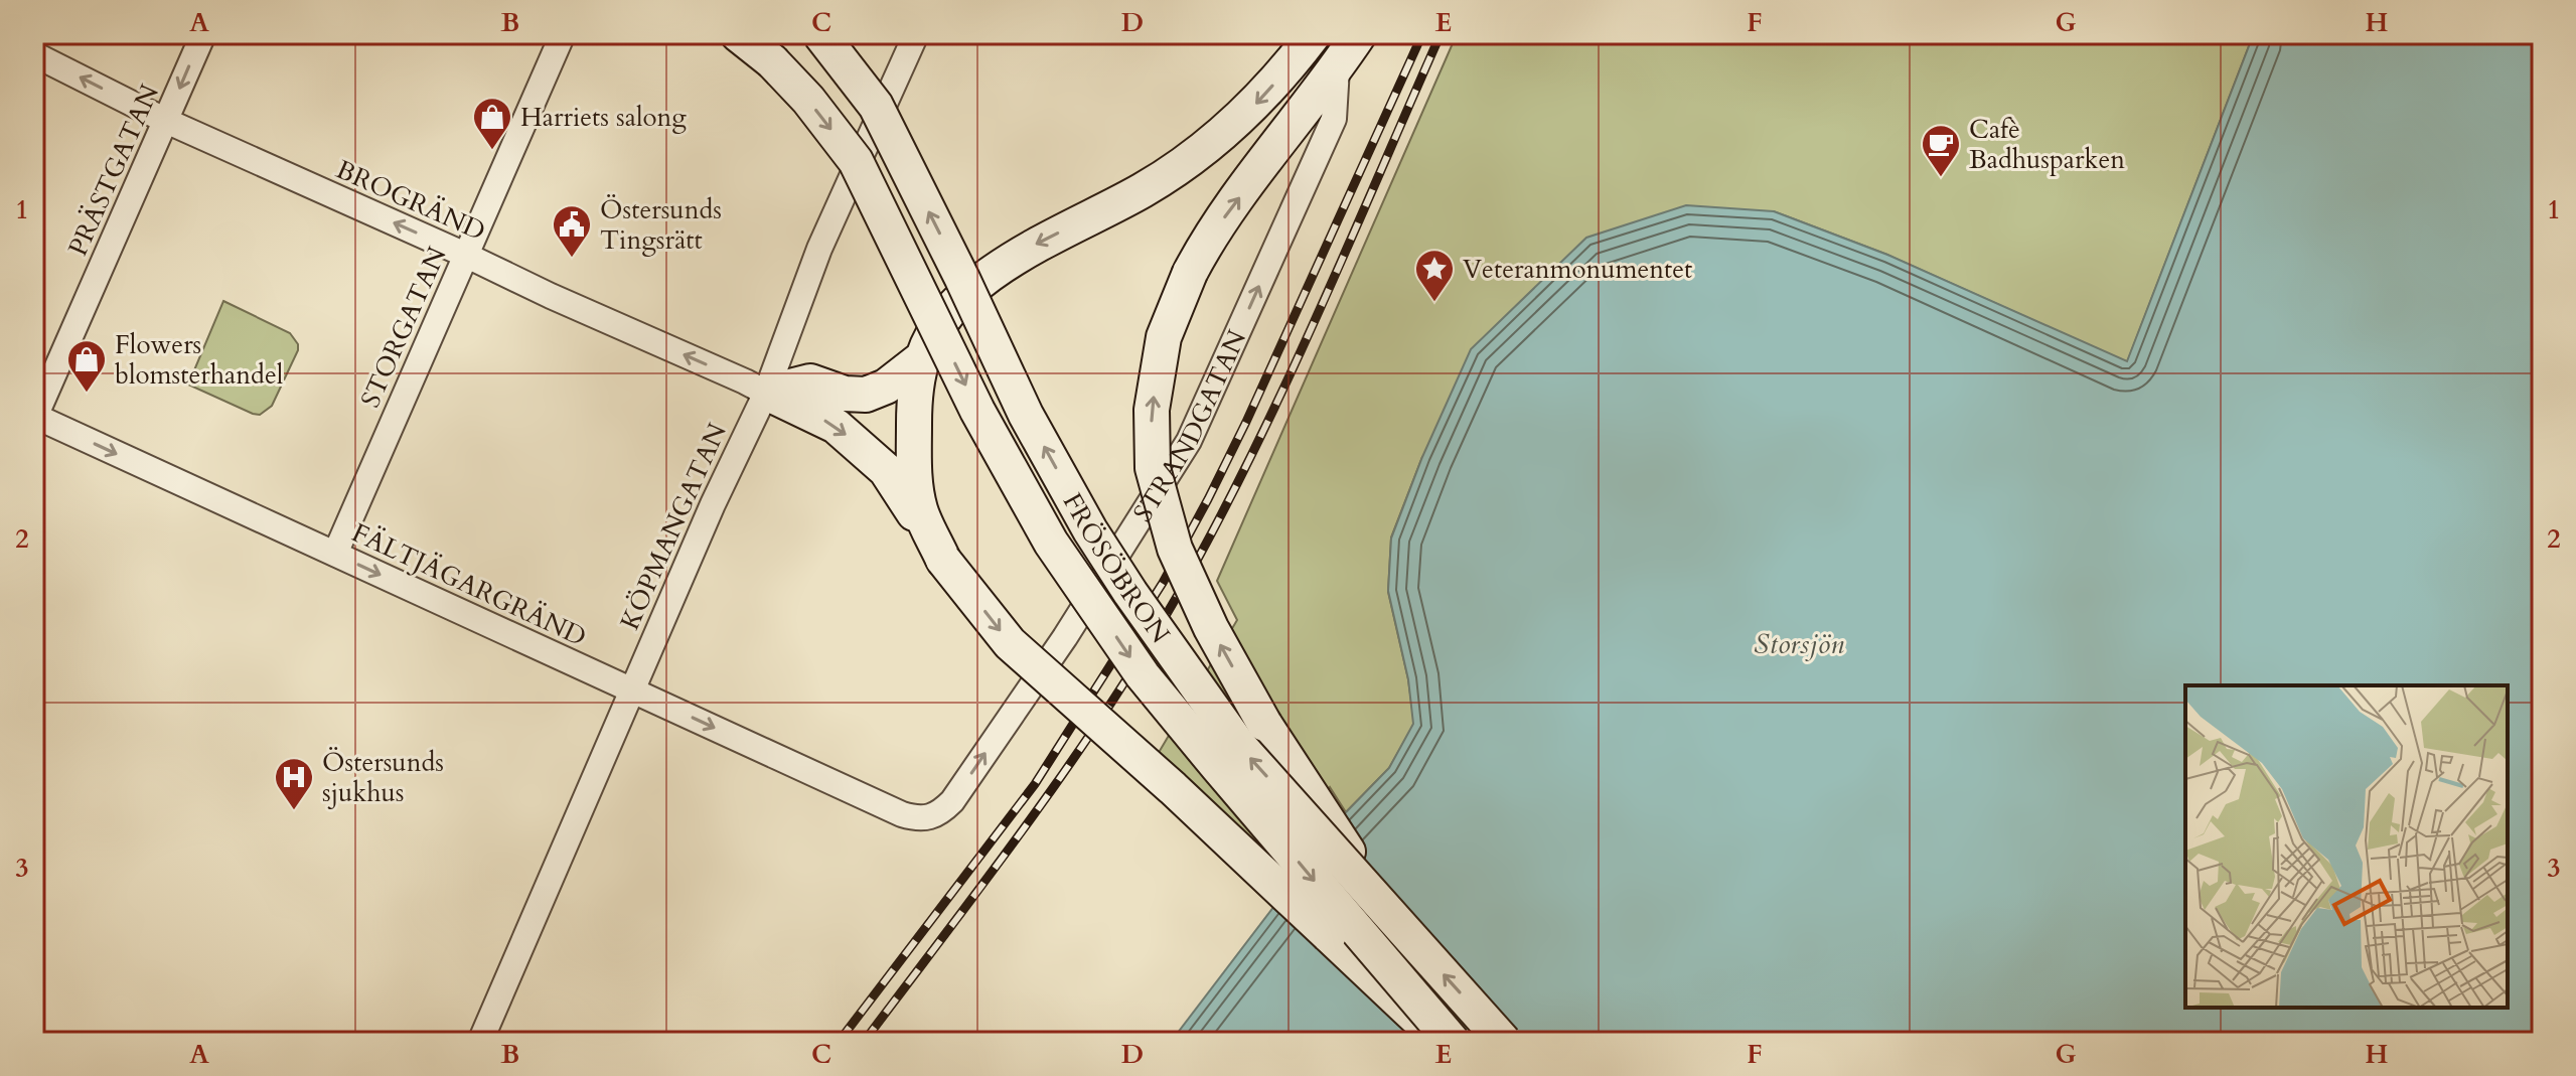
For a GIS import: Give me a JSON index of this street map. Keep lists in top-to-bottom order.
{
  "streets": {
    "main road": ["STRANDGATAN", "FRÖSÖBRON"],
    "street": [
      "PRÄSTGATAN",
      "BROGRÄND",
      "STORGATAN",
      "KÖPMANGATAN",
      "FÄLTJÄGARGRÄND"
    ]
  },
  "crossings": [
    ["PRÄSTGATAN", "BROGRÄND"],
    ["PRÄSTGATAN", "FÄLTJÄGARGRÄND"],
    ["BROGRÄND", "STORGATAN"],
    ["BROGRÄND", "KÖPMANGATAN"],
    ["STORGATAN", "FÄLTJÄGARGRÄND"],
    ["STRANDGATAN", "FÄLTJÄGARGRÄND"],
    ["KÖPMANGATAN", "FÄLTJÄGARGRÄND"]
  ],
  "one_way": ["BROGRÄND", "FÄLTJÄGARGRÄND"],
  "water": ["Storsjön"],
  "places": {
    "shop": ["Harriets salong", "Flowers blomsterhandel"],
    "cafe": ["Cafè Badhusparken"],
    "public building": ["Östersunds Tingsrätt"],
    "place": ["Veteranmonumentet"],
    "hospital": ["Östersunds sjukhus"]
  },
  "grid": {
    "columns": [
      "A",
      "B",
      "C",
      "D",
      "E",
      "F",
      "G",
      "H"
    ],
    "rows": ["1", "2", "3"]
  }
}
